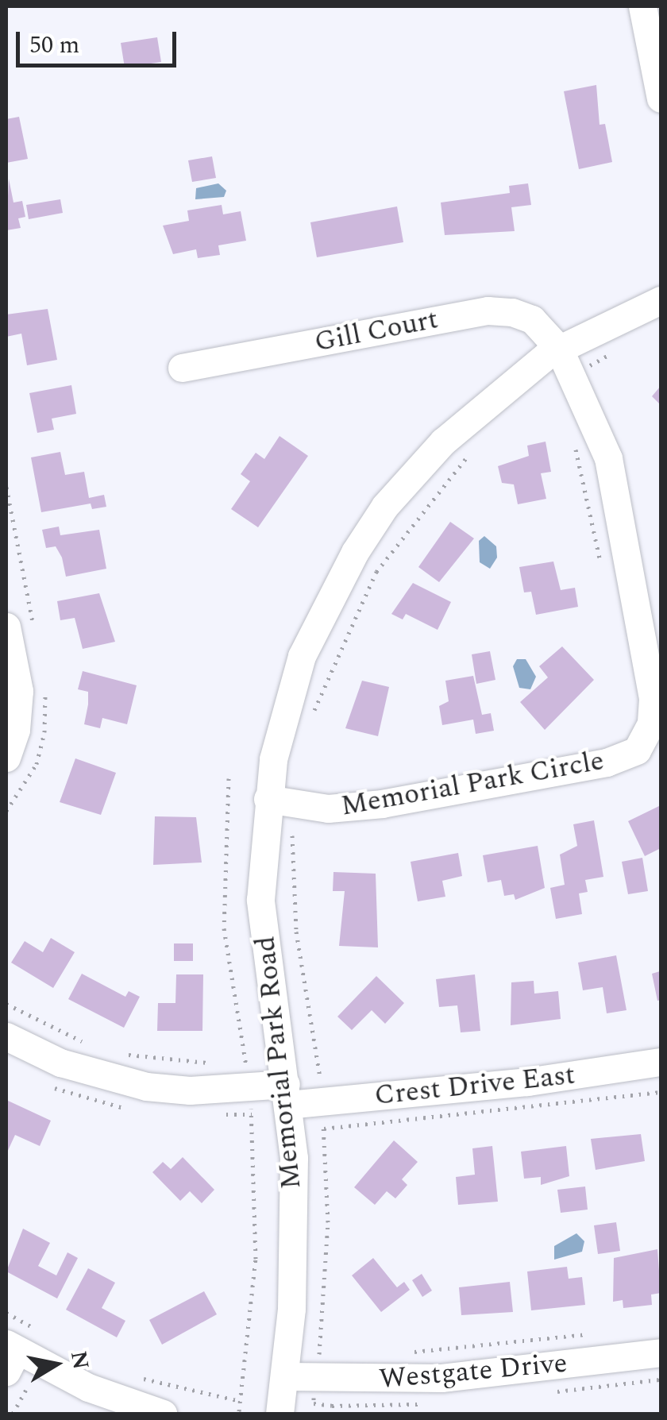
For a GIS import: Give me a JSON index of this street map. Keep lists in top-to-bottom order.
{
  "streets": {
    "street": [
      "Gill Court",
      "Memorial Park Circle",
      "Memorial Park Road",
      "Crest Drive East",
      "Westgate Drive"
    ]
  },
  "crossings": [
    ["Gill Court", "Memorial Park Circle"],
    ["Gill Court", "Memorial Park Road"],
    ["Memorial Park Circle", "Memorial Park Road"],
    ["Memorial Park Road", "Crest Drive East"],
    ["Memorial Park Road", "Westgate Drive"]
  ],
  "scale_bar": "50 m",
  "north": "right"
}
